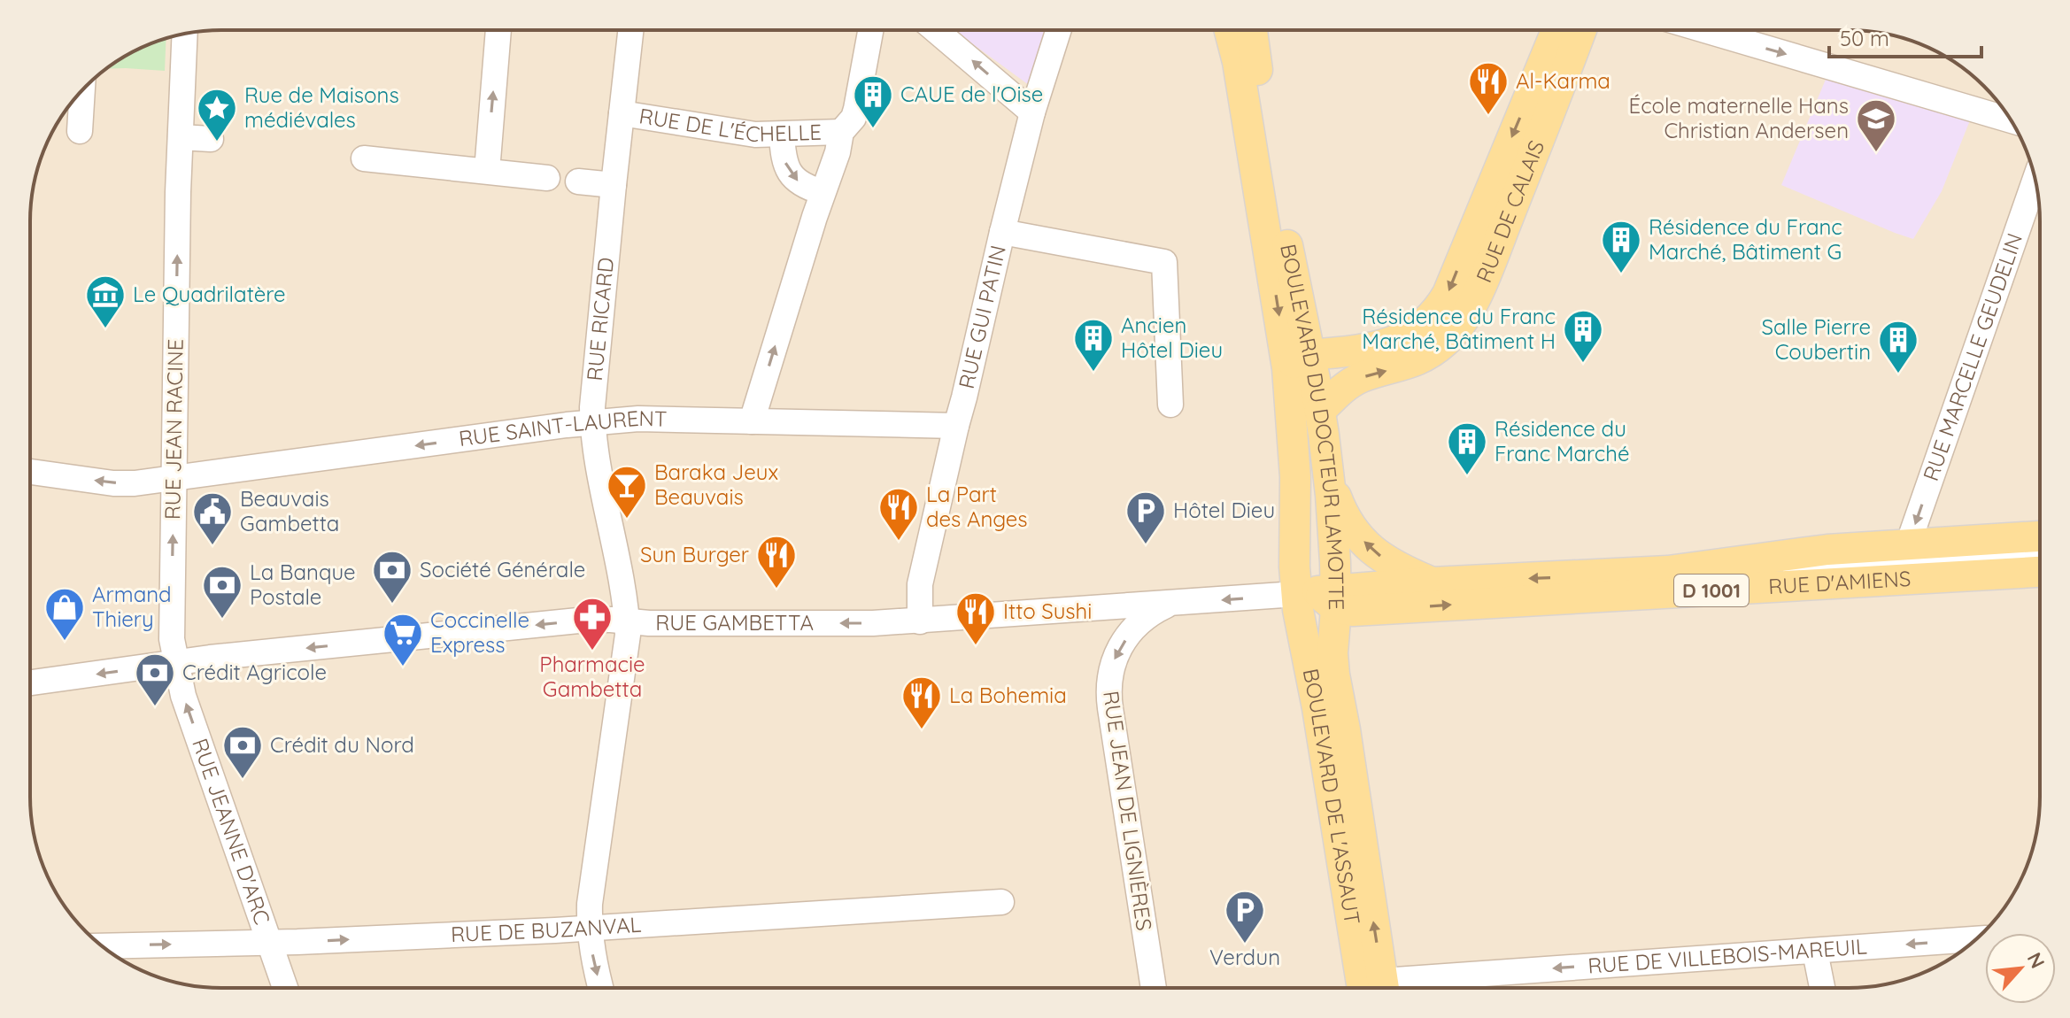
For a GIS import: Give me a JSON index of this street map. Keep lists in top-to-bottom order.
{
  "streets": {
    "main road": [
      "RUE DE CALAIS",
      "BOULEVARD DU DOCTEUR LAMOTTE",
      "RUE D'AMIENS",
      "D 1001",
      "BOULEVARD DE L'ASSAUT"
    ],
    "street": [
      "RUE DE L'ÉCHELLE",
      "RUE GUI PATIN",
      "RUE RICARD",
      "RUE MARCELLE GEUDELIN",
      "RUE JEAN RACINE",
      "RUE SAINT-LAURENT",
      "RUE GAMBETTA",
      "RUE JEAN DE LIGNIÈRES",
      "RUE JEANNE D'ARC",
      "RUE DE BUZANVAL",
      "RUE DE VILLEBOIS-MAREUIL"
    ]
  },
  "crossings": [
    ["RUE DE L'ÉCHELLE", "RUE RICARD"],
    ["RUE DE CALAIS", "BOULEVARD DU DOCTEUR LAMOTTE"],
    ["RUE GUI PATIN", "RUE SAINT-LAURENT"],
    ["RUE GUI PATIN", "RUE GAMBETTA"],
    ["RUE RICARD", "RUE SAINT-LAURENT"],
    ["RUE RICARD", "RUE GAMBETTA"],
    ["RUE RICARD", "RUE DE BUZANVAL"],
    ["RUE MARCELLE GEUDELIN", "RUE D'AMIENS"],
    ["BOULEVARD DU DOCTEUR LAMOTTE", "RUE D'AMIENS"],
    ["BOULEVARD DU DOCTEUR LAMOTTE", "D 1001"],
    ["BOULEVARD DU DOCTEUR LAMOTTE", "RUE GAMBETTA"],
    ["BOULEVARD DU DOCTEUR LAMOTTE", "BOULEVARD DE L'ASSAUT"],
    ["RUE JEAN RACINE", "RUE SAINT-LAURENT"],
    ["RUE JEAN RACINE", "RUE GAMBETTA"],
    ["RUE JEAN RACINE", "RUE JEANNE D'ARC"],
    ["RUE D'AMIENS", "D 1001"],
    ["RUE D'AMIENS", "RUE GAMBETTA"],
    ["RUE D'AMIENS", "BOULEVARD DE L'ASSAUT"],
    ["D 1001", "RUE GAMBETTA"],
    ["D 1001", "BOULEVARD DE L'ASSAUT"],
    ["RUE GAMBETTA", "BOULEVARD DE L'ASSAUT"],
    ["RUE GAMBETTA", "RUE JEAN DE LIGNIÈRES"],
    ["RUE GAMBETTA", "RUE JEANNE D'ARC"],
    ["RUE JEANNE D'ARC", "RUE DE BUZANVAL"]
  ],
  "one_way": [
    "RUE MARCELLE GEUDELIN",
    "RUE JEAN RACINE",
    "RUE SAINT-LAURENT",
    "RUE GAMBETTA",
    "RUE JEAN DE LIGNIÈRES",
    "RUE JEANNE D'ARC",
    "RUE DE BUZANVAL",
    "RUE DE VILLEBOIS-MAREUIL"
  ],
  "places": {
    "restaurant": [
      "Al-Karma",
      "La Part des Anges",
      "Sun Burger",
      "Itto Sushi",
      "La Bohemia"
    ],
    "building": [
      "CAUE de l'Oise",
      "Résidence du Franc Marché, Bâtiment G",
      "Résidence du Franc Marché, Bâtiment H",
      "Ancien Hôtel Dieu",
      "Salle Pierre Coubertin",
      "Résidence du Franc Marché"
    ],
    "place": ["Rue de Maisons médiévales"],
    "school or university": ["École maternelle Hans Christian Andersen"],
    "museum": ["Le Quadrilatère"],
    "bar": ["Baraka Jeux Beauvais"],
    "parking": ["Hôtel Dieu", "Verdun"],
    "public building": ["Beauvais Gambetta"],
    "bank": [
      "Société Générale",
      "La Banque Postale",
      "Crédit Agricole",
      "Crédit du Nord"
    ],
    "shop": ["Armand Thiery"],
    "pharmacy": ["Pharmacie Gambetta"],
    "supermarket": ["Coccinelle Express"]
  },
  "scale_bar": "50 m",
  "north": "top right"
}
